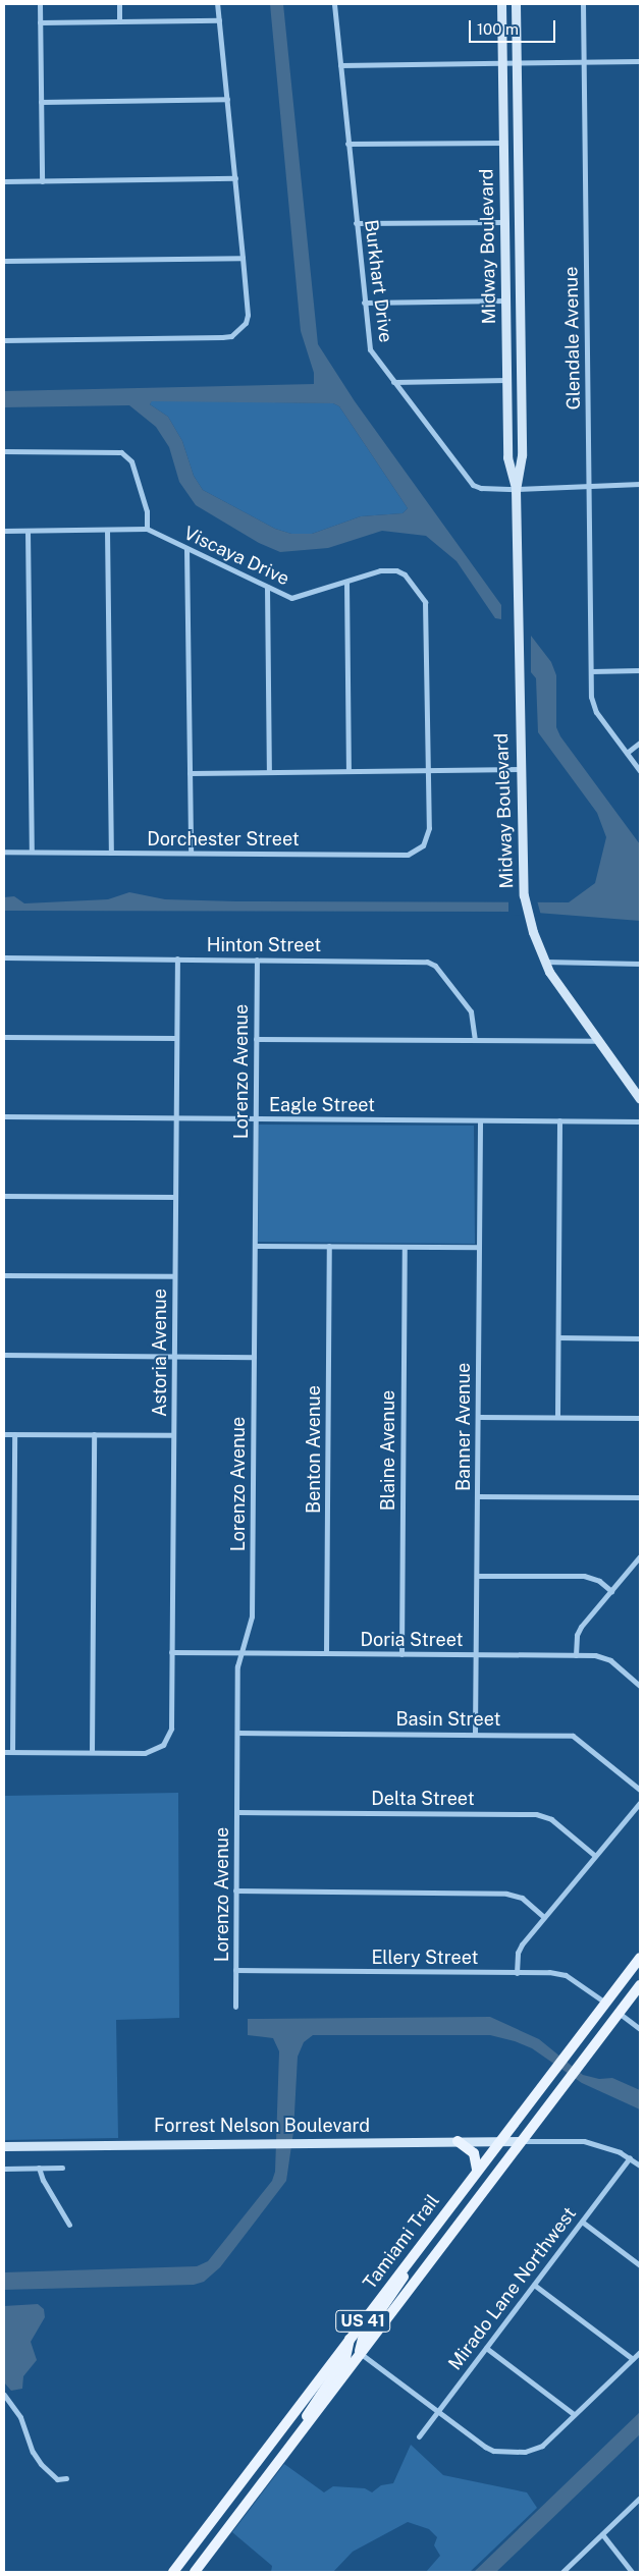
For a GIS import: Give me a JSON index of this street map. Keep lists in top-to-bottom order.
{
  "streets": {
    "main road": ["Tamiami Trail", "US 41"],
    "street": [
      "Midway Boulevard",
      "Burkhart Drive",
      "Glendale Avenue",
      "Viscaya Drive",
      "Dorchester Street",
      "Hinton Street",
      "Lorenzo Avenue",
      "Eagle Street",
      "Astoria Avenue",
      "Banner Avenue",
      "Benton Avenue",
      "Blaine Avenue",
      "Doria Street",
      "Basin Street",
      "Delta Street",
      "Ellery Street",
      "Forrest Nelson Boulevard",
      "Mirado Lane Northwest"
    ]
  },
  "crossings": [
    ["Midway Boulevard", "Burkhart Drive"],
    ["Burkhart Drive", "Glendale Avenue"],
    ["Viscaya Drive", "Dorchester Street"],
    ["Hinton Street", "Lorenzo Avenue"],
    ["Hinton Street", "Astoria Avenue"],
    ["Lorenzo Avenue", "Eagle Street"],
    ["Lorenzo Avenue", "Doria Street"],
    ["Lorenzo Avenue", "Basin Street"],
    ["Lorenzo Avenue", "Delta Street"],
    ["Lorenzo Avenue", "Ellery Street"],
    ["Eagle Street", "Astoria Avenue"],
    ["Eagle Street", "Banner Avenue"],
    ["Astoria Avenue", "Doria Street"],
    ["Banner Avenue", "Doria Street"],
    ["Banner Avenue", "Basin Street"],
    ["Benton Avenue", "Doria Street"],
    ["Blaine Avenue", "Doria Street"],
    ["Ellery Street", "Tamiami Trail"],
    ["Forrest Nelson Boulevard", "Tamiami Trail"]
  ],
  "scale_bar": "100 m"
}
